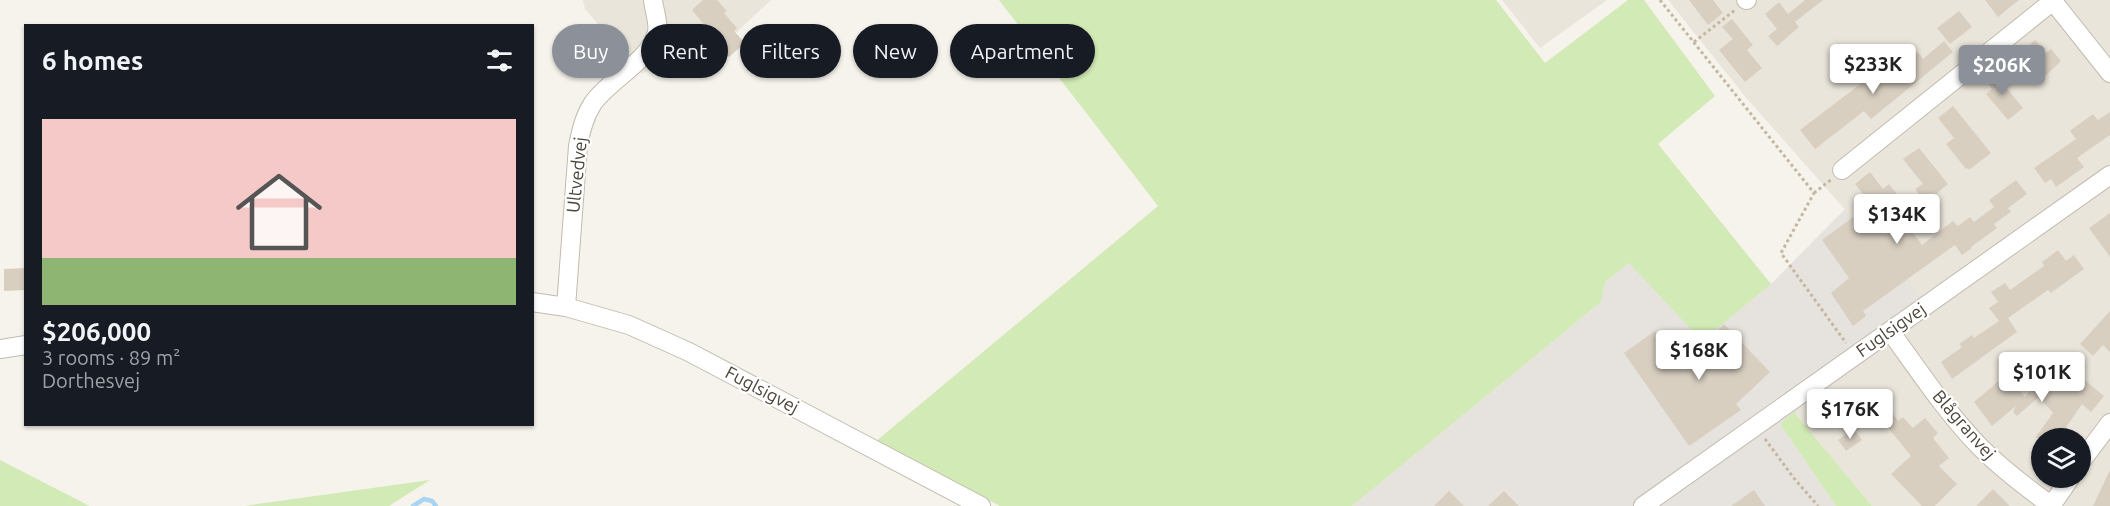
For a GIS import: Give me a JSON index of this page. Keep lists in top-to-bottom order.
{
  "streets": {
    "street": ["Ultvedvej", "Fuglsigvej", "Blågranvej"]
  },
  "crossings": [
    ["Ultvedvej", "Fuglsigvej"],
    ["Fuglsigvej", "Blågranvej"]
  ],
  "page": {
    "chip": [
      "Buy",
      "Rent",
      "Filters",
      "New",
      "Apartment"
    ],
    "heading": "6 homes",
    "price": [
      "$233K",
      "$206K",
      "$134K",
      "$168K",
      "$101K",
      "$176K"
    ],
    "list": [
      {
        "name": "$206,000",
        "note": "3 rooms · 89 m² · Dorthesvej"
      }
    ]
  }
}
